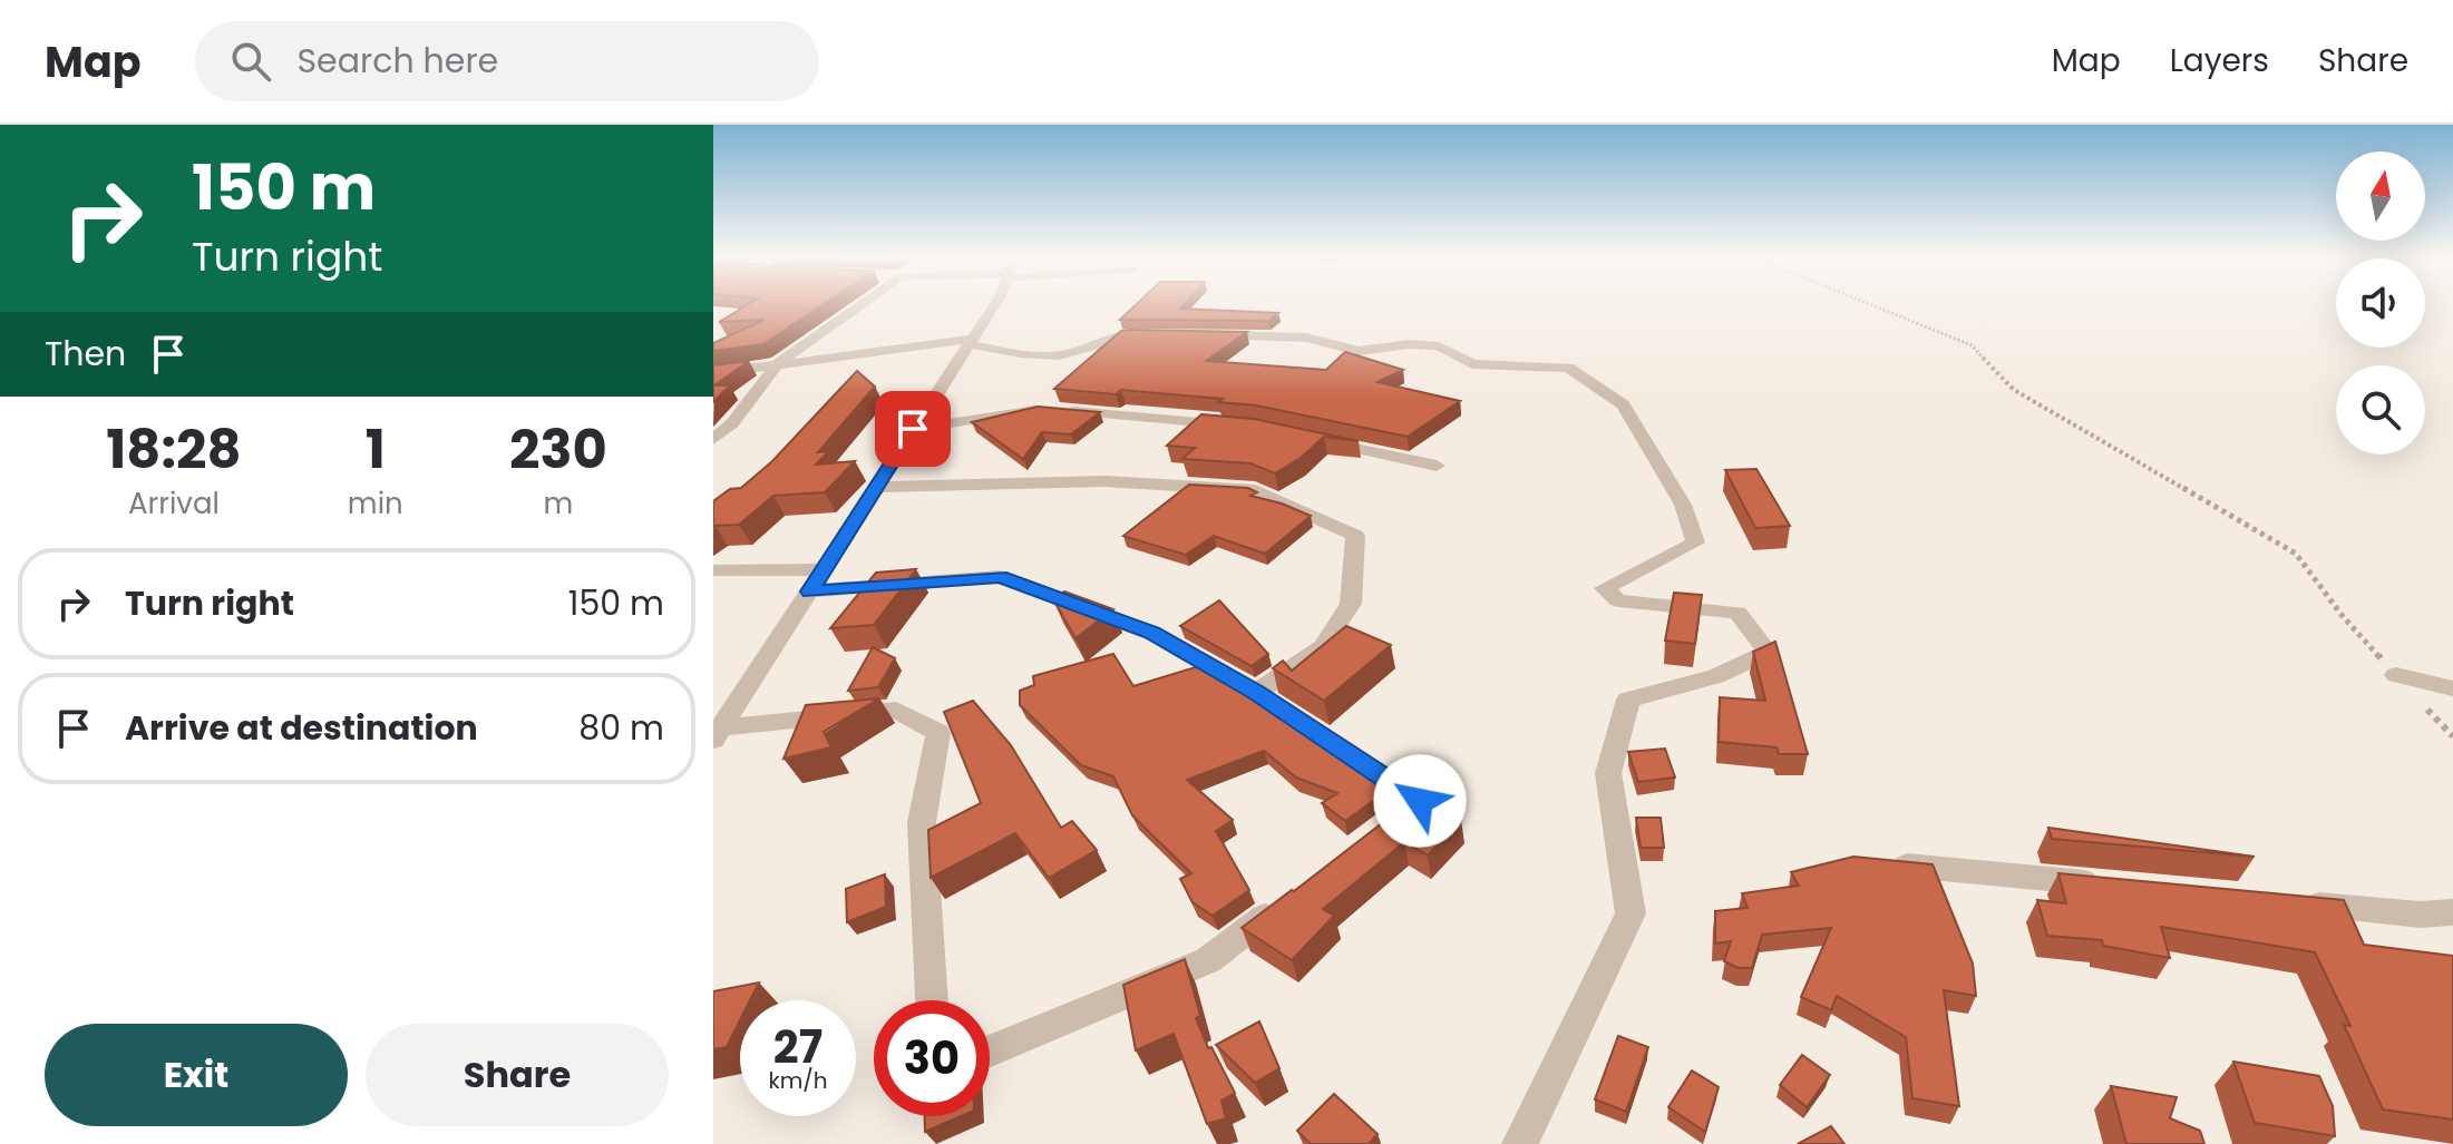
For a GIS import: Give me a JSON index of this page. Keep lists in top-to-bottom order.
{
  "north": "top",
  "page": {
    "header": "Map",
    "search": "Search here",
    "nav": ["Map", "Layers", "Share"],
    "turn": ["150 m", "Turn right"],
    "then": "Then",
    "eta": [
      "18:28",
      "Arrival",
      "1",
      "min",
      "230",
      "m"
    ],
    "list": [
      {
        "name": "Turn right",
        "value": "150 m"
      },
      {
        "name": "Arrive at destination",
        "value": "80 m"
      }
    ],
    "speed": "27 km/h",
    "limit": "30",
    "buttons": ["Exit", "Share"]
  }
}
